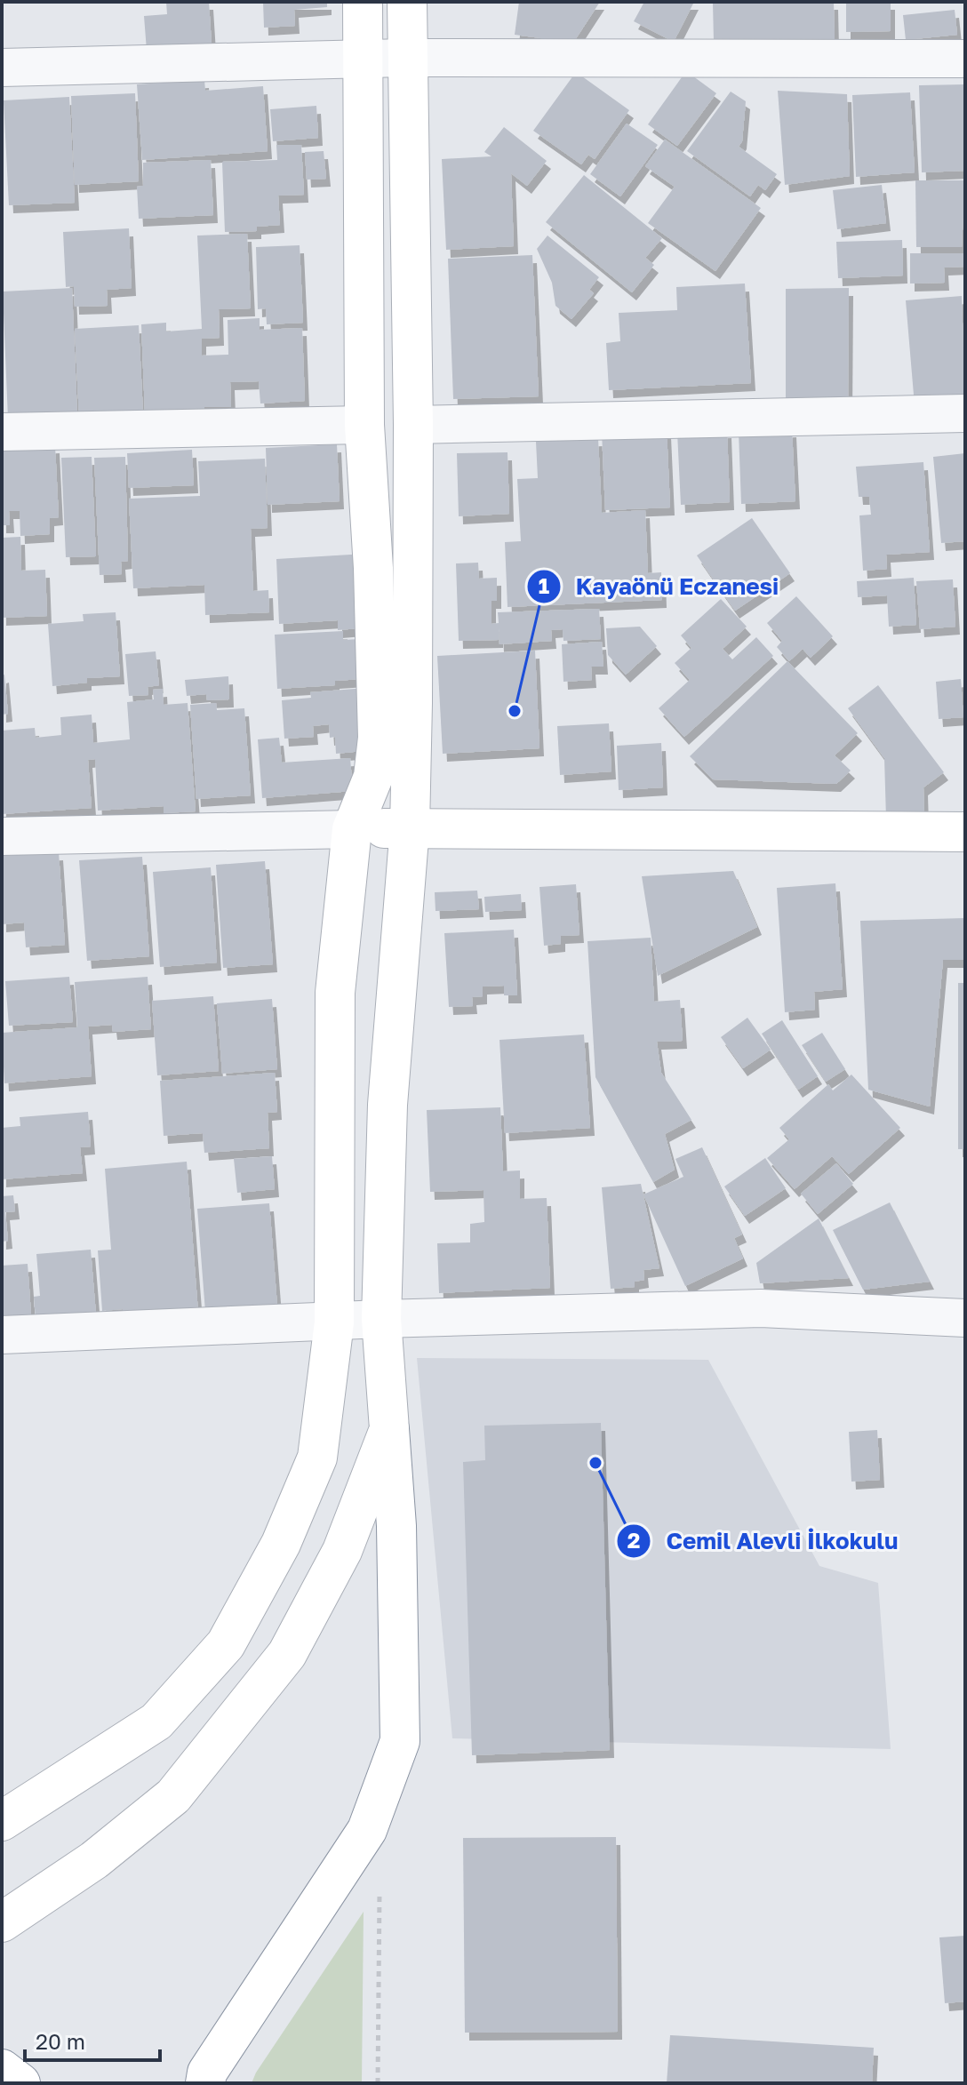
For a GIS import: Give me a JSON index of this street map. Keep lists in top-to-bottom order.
{
  "places": ["Kayaönü Eczanesi", "Cemil Alevli İlkokulu"],
  "scale_bar": "20 m"
}
